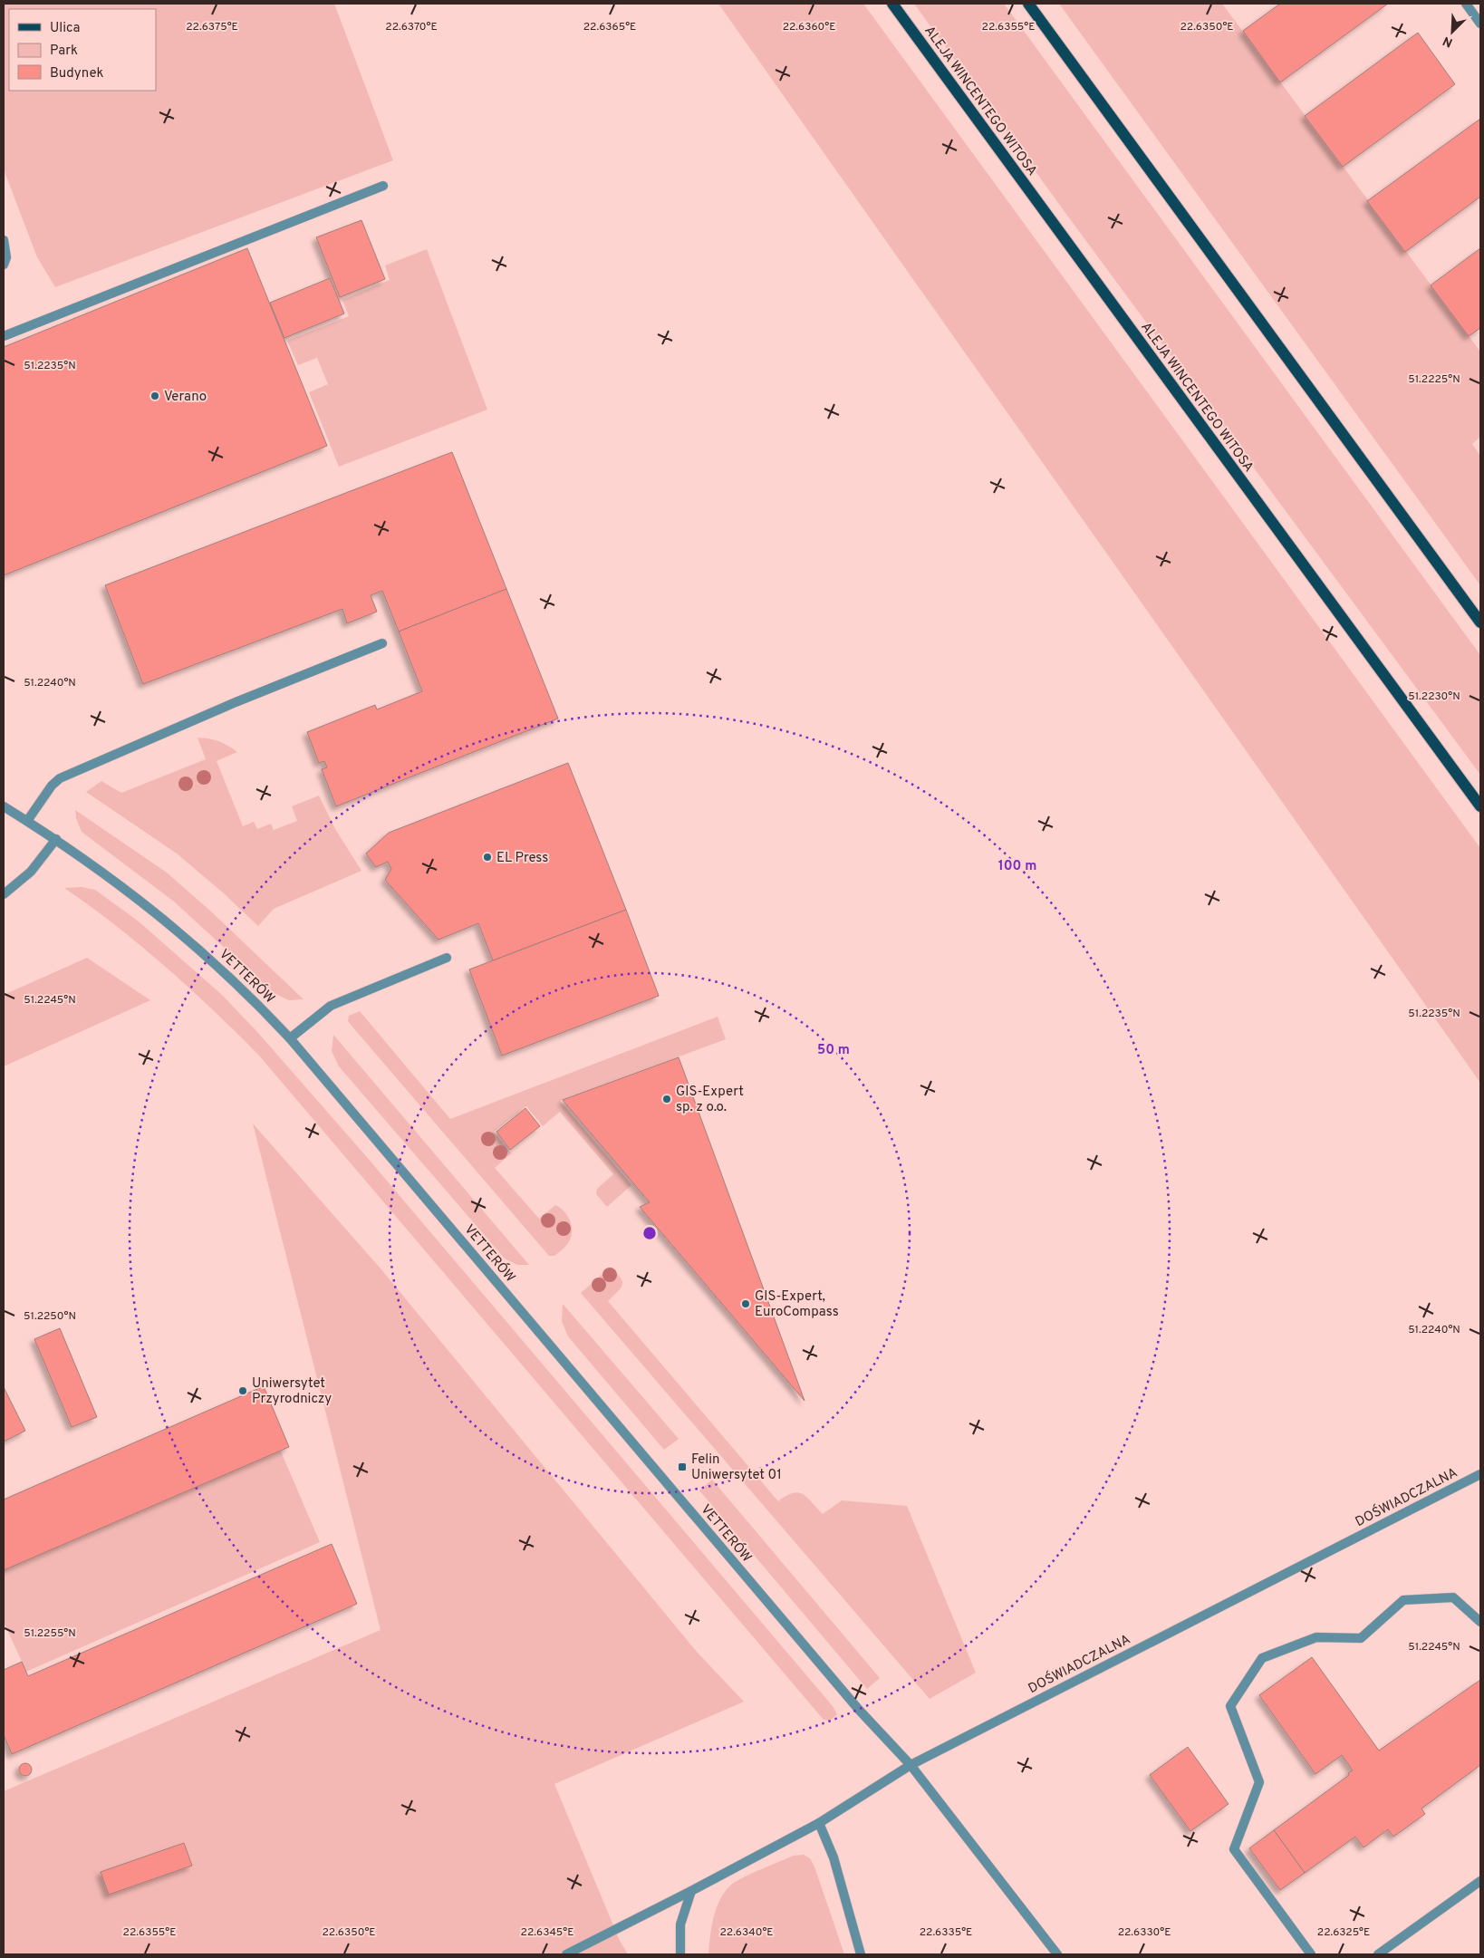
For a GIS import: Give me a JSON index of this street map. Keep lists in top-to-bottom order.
{
  "streets": {
    "main road": ["ALEJA WINCENTEGO WITOSA"],
    "street": ["VETTERÓW", "DOŚWIADCZALNA"]
  },
  "crossings": [
    ["VETTERÓW", "DOŚWIADCZALNA"]
  ],
  "places": {
    "other": [
      "Verano",
      "EL Press",
      "GIS-Expert sp. z o.o.",
      "GIS-Expert, EuroCompass",
      "Uniwersytet Przyrodniczy"
    ],
    "transit": ["Felin Uniwersytet 01"]
  },
  "legend": ["Ulica", "Park", "Budynek"],
  "north": "bottom left",
  "coordinates": [
    "22.6375°E",
    "22.6370°E",
    "22.6355°E",
    "22.6350°E",
    "22.6365°E",
    "22.6360°E",
    "51.2235°N",
    "51.2225°N",
    "51.2240°N",
    "51.2230°N",
    "51.2245°N",
    "51.2250°N",
    "51.2255°N",
    "22.6345°E",
    "22.6340°E",
    "22.6335°E",
    "22.6330°E",
    "22.6325°E"
  ],
  "rings": ["100 m", "50 m"]
}
